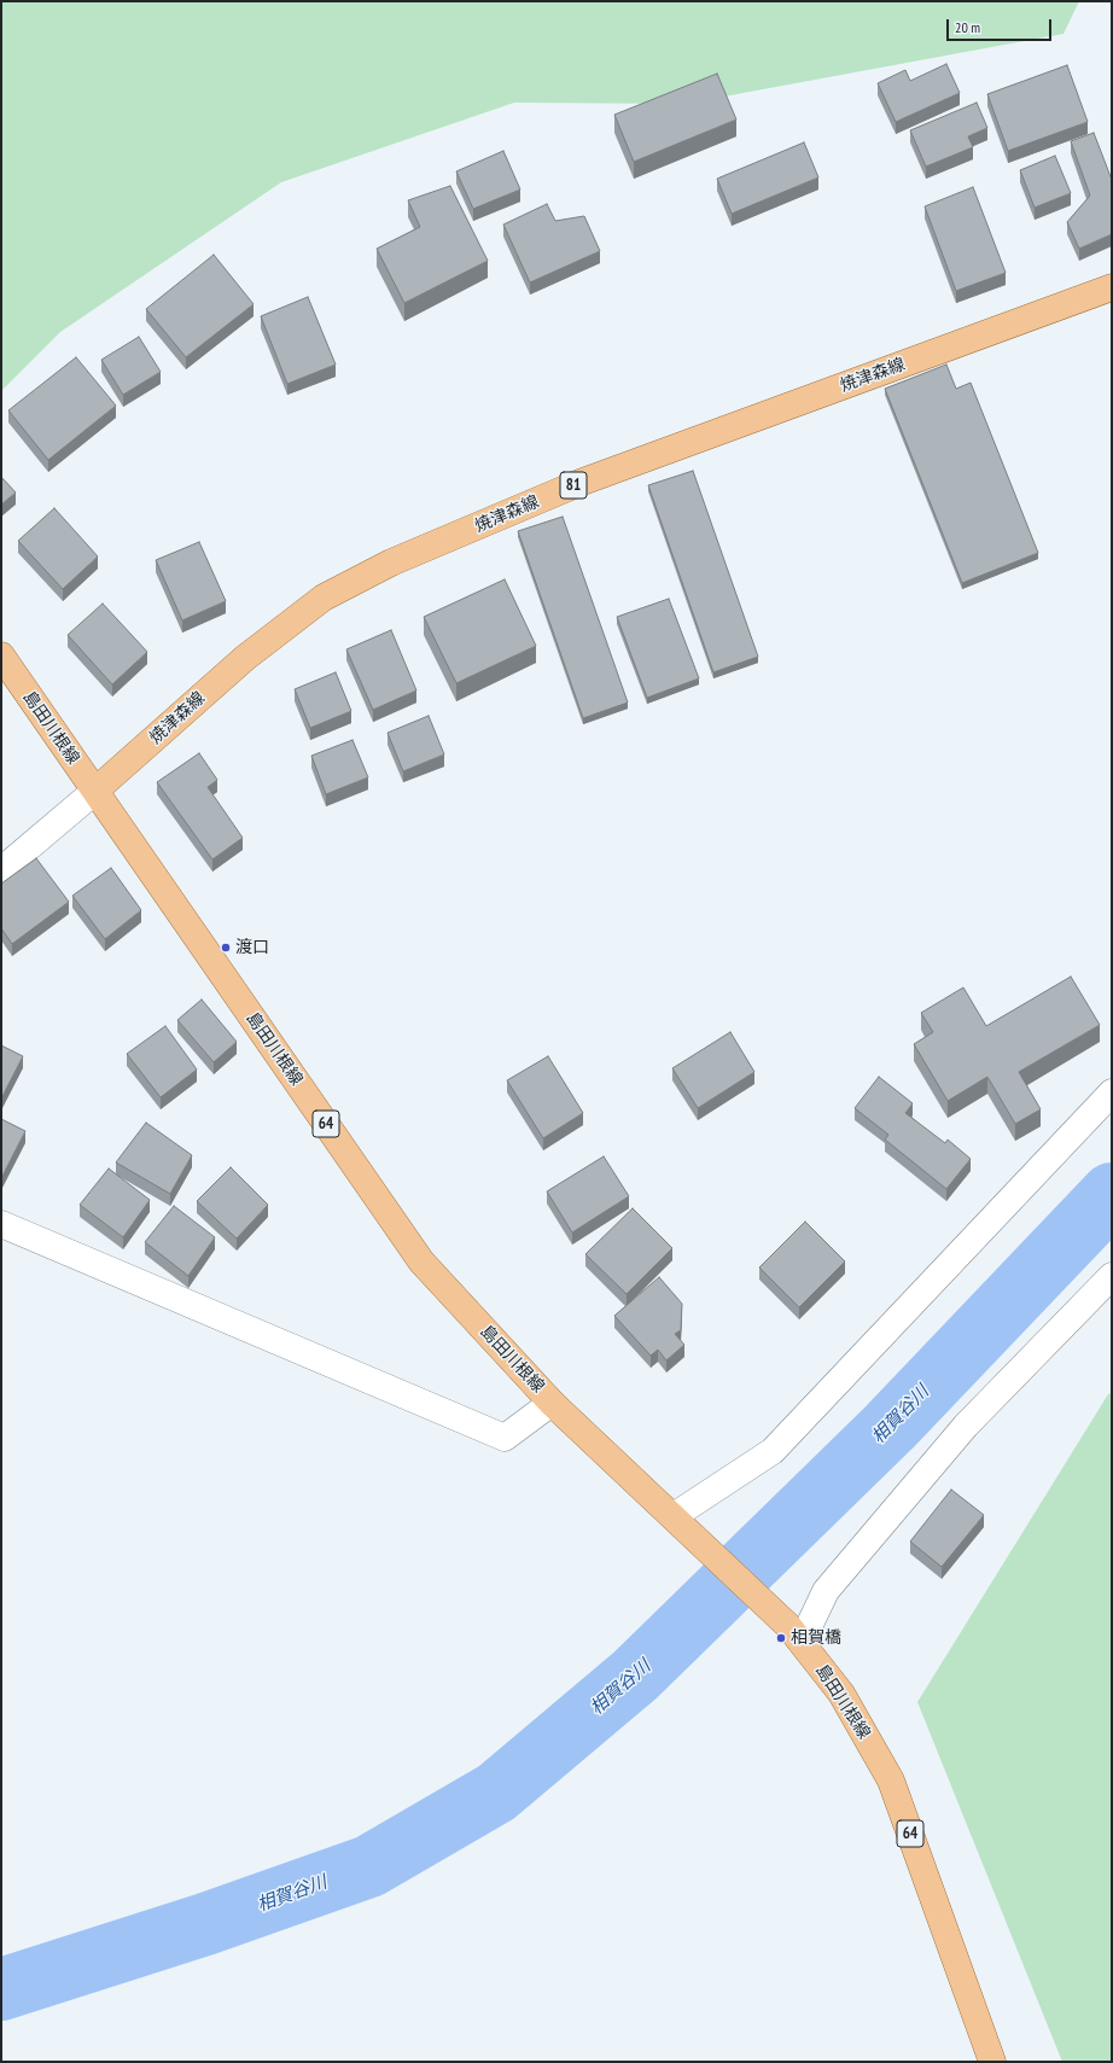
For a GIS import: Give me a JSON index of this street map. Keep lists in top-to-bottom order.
{
  "streets": {
    "main road": [
      "焼津森線",
      "81",
      "島田川根線",
      "64"
    ]
  },
  "crossings": [
    ["焼津森線", "島田川根線"]
  ],
  "water": ["相賀谷川"],
  "places": ["渡口", "相賀橋"],
  "scale_bar": "20 m"
}
